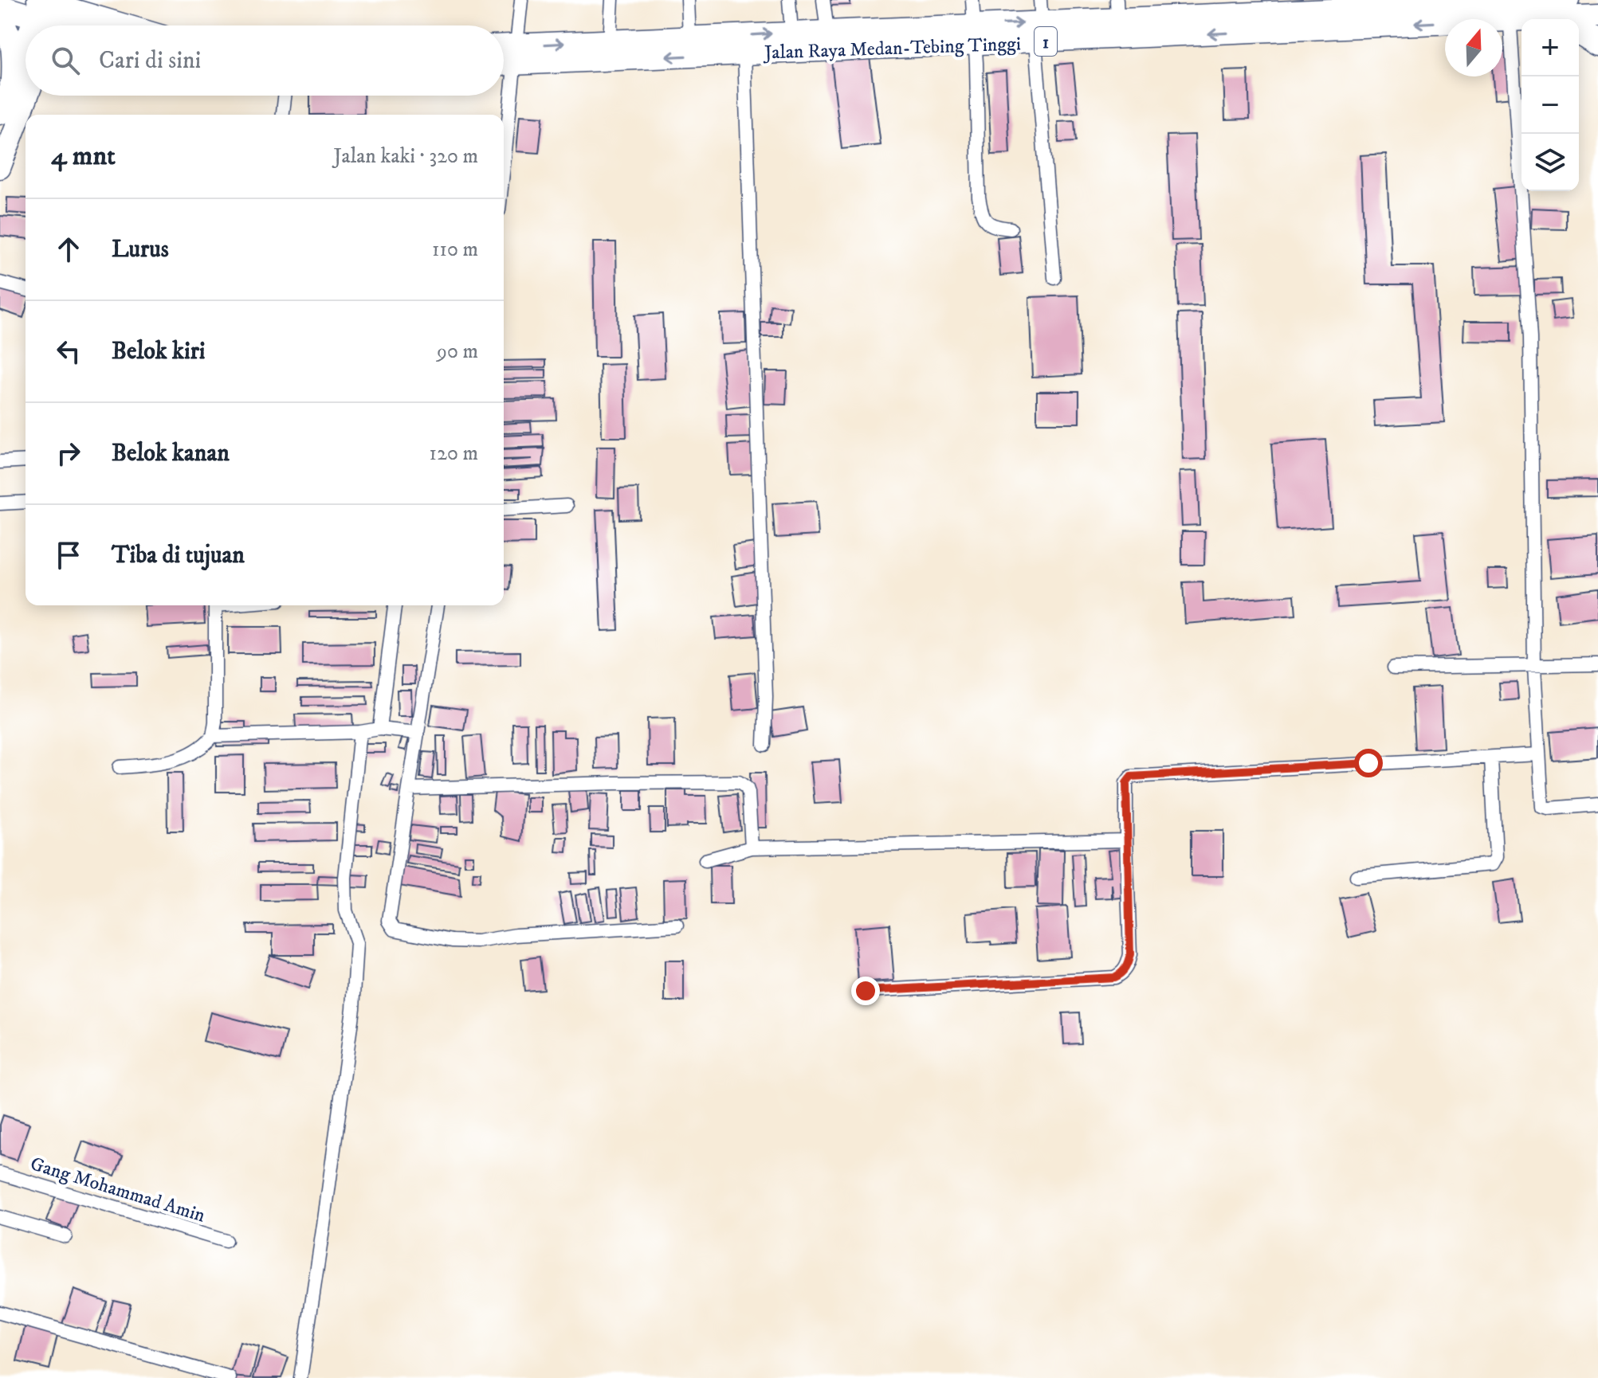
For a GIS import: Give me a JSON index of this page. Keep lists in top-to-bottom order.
{
  "streets": {
    "highway": ["1", "Jalan Raya Medan-Tebing Tinggi"],
    "street": ["Gang Mohammad Amin"]
  },
  "north": "top",
  "page": {
    "map_buttons": ["+", "−"],
    "search": "Cari di sini",
    "heading": ["4 mnt", "Jalan kaki · 320 m"],
    "list": [
      ["Lurus", "110 m"],
      ["Belok kiri", "90 m"],
      ["Belok kanan", "120 m"],
      "Tiba di tujuan"
    ]
  }
}
